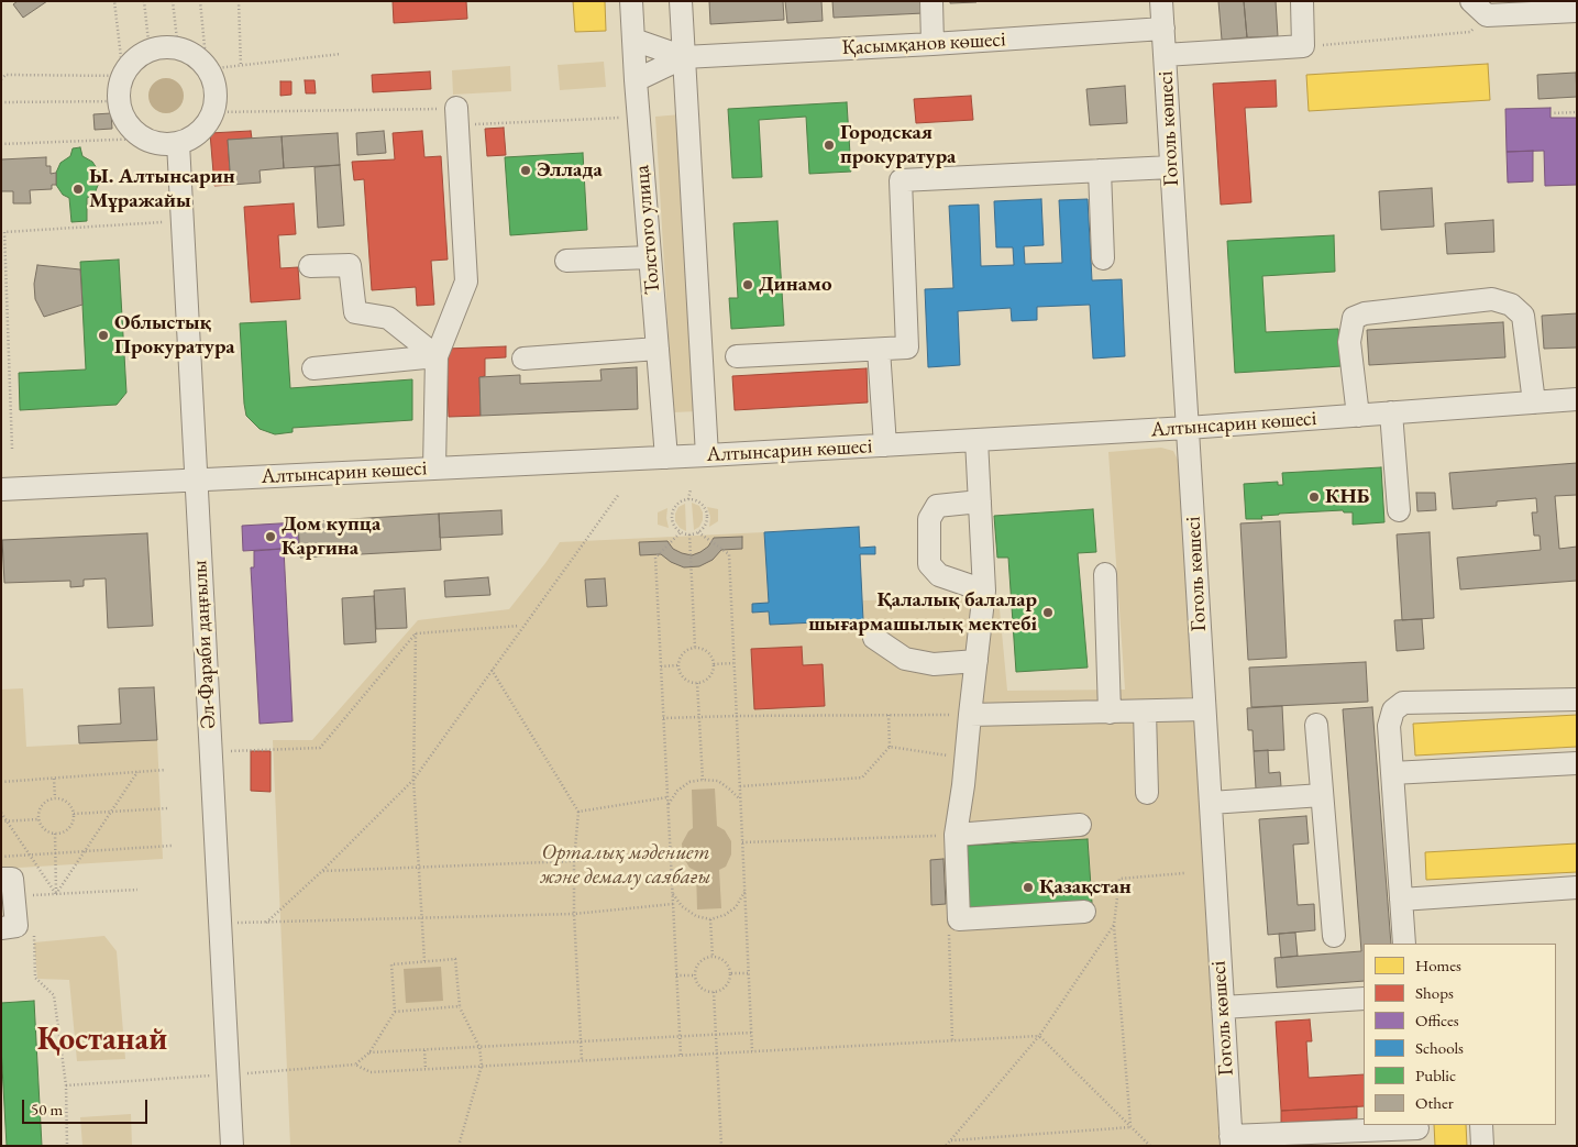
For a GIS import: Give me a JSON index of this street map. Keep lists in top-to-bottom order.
{
  "streets": {
    "street": [
      "Қасымқанов көшесі",
      "Гоголь көшесі",
      "Толстого улица",
      "Алтынсарин көшесі",
      "Әл-Фараби даңғылы"
    ]
  },
  "crossings": [
    ["Қасымқанов көшесі", "Гоголь көшесі"],
    ["Қасымқанов көшесі", "Толстого улица"],
    ["Гоголь көшесі", "Алтынсарин көшесі"],
    ["Толстого улица", "Алтынсарин көшесі"],
    ["Алтынсарин көшесі", "Әл-Фараби даңғылы"]
  ],
  "districts": ["Қостанай"],
  "parks": ["Орталық мәдениет және демалу саябағы"],
  "places": [
    "Городская прокуратура",
    "Эллада",
    "Ы. Алтынсарин Мұражайы",
    "Динамо",
    "Облыстық Прокуратура",
    "КНБ",
    "Дом купца Каргина",
    "Қалалық балалар шығармашылық мектебі",
    "Қазақстан"
  ],
  "legend": [
    "Homes",
    "Shops",
    "Offices",
    "Schools",
    "Public",
    "Other"
  ],
  "scale_bar": "50 m"
}
